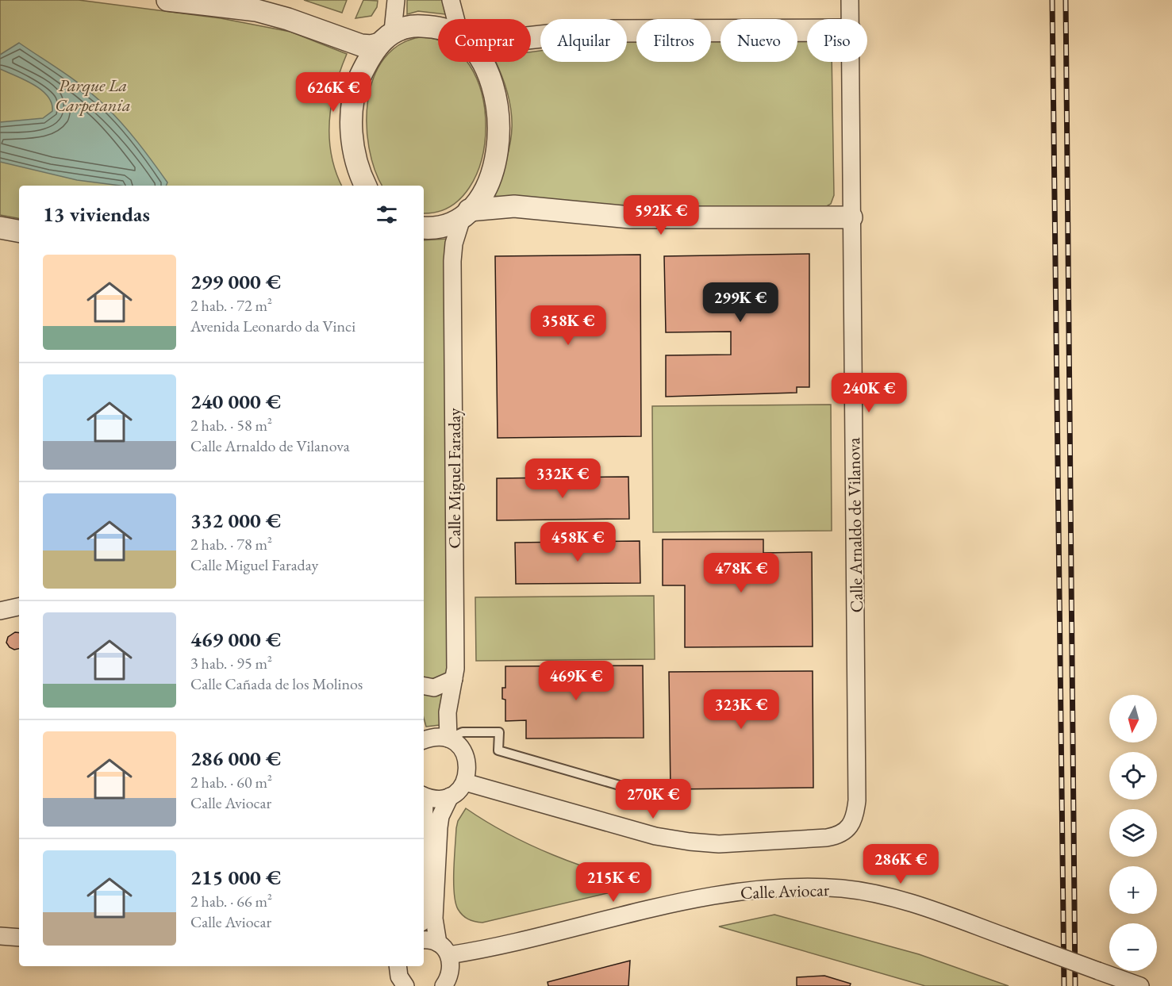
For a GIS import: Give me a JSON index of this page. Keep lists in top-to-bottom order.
{
  "streets": {
    "street": ["Calle Miguel Faraday", "Calle Arnaldo de Vilanova", "Calle Aviocar"]
  },
  "parks": ["Parque La Carpetania"],
  "north": "bottom",
  "page": {
    "chip": [
      "Comprar",
      "Alquilar",
      "Filtros",
      "Nuevo",
      "Piso"
    ],
    "price": [
      "626K €",
      "592K €",
      "299K €",
      "358K €",
      "240K €",
      "332K €",
      "458K €",
      "478K €",
      "469K €",
      "323K €",
      "270K €",
      "286K €",
      "215K €"
    ],
    "heading": "13 viviendas",
    "list": [
      {
        "name": "299 000 €",
        "note": "2 hab. · 72 m² · Avenida Leonardo da Vinci"
      },
      {
        "name": "240 000 €",
        "note": "2 hab. · 58 m² · Calle Arnaldo de Vilanova"
      },
      {
        "name": "332 000 €",
        "note": "2 hab. · 78 m² · Calle Miguel Faraday"
      },
      {
        "name": "469 000 €",
        "note": "3 hab. · 95 m² · Calle Cañada de los Molinos"
      },
      {
        "name": "286 000 €",
        "note": "2 hab. · 60 m² · Calle Aviocar"
      },
      {
        "name": "215 000 €",
        "note": "2 hab. · 66 m² · Calle Aviocar"
      }
    ],
    "map_buttons": ["+", "−"]
  }
}
